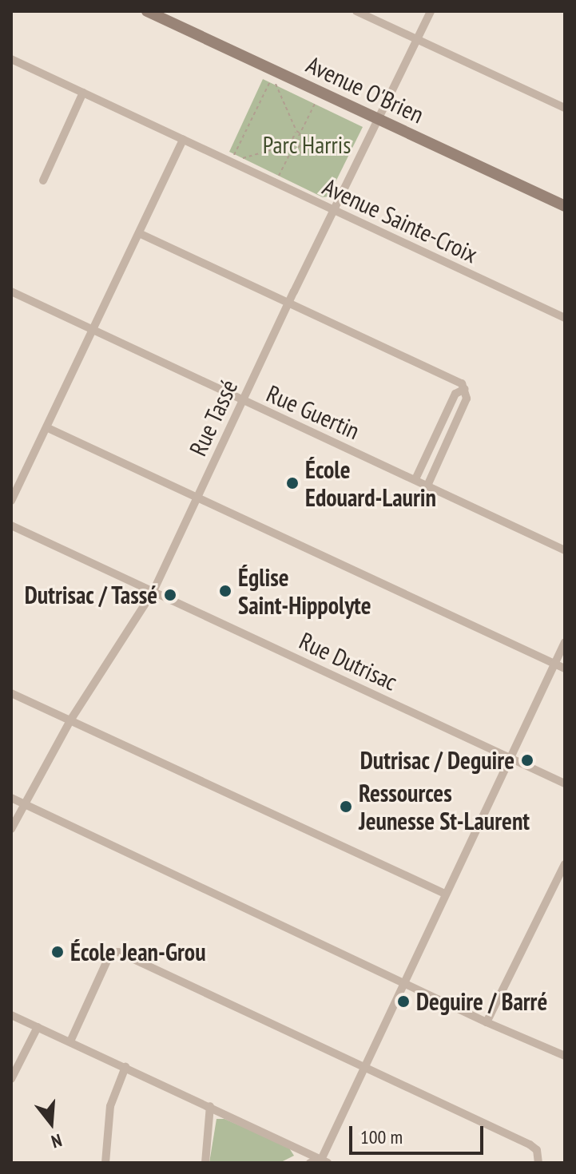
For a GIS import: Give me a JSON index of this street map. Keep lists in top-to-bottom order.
{
  "streets": {
    "street": [
      "Avenue O'Brien",
      "Avenue Sainte-Croix",
      "Rue Guertin",
      "Rue Tassé",
      "Rue Dutrisac"
    ]
  },
  "crossings": [
    ["Avenue O'Brien", "Rue Tassé"],
    ["Avenue Sainte-Croix", "Rue Tassé"],
    ["Rue Guertin", "Rue Tassé"],
    ["Rue Tassé", "Rue Dutrisac"]
  ],
  "parks": ["Parc Harris"],
  "places": [
    "École Edouard-Laurin",
    "Église Saint-Hippolyte",
    "Dutrisac / Tassé",
    "Dutrisac / Deguire",
    "Ressources Jeunesse St-Laurent",
    "École Jean-Grou",
    "Deguire / Barré"
  ],
  "scale_bar": "100 m",
  "north": "bottom"
}
